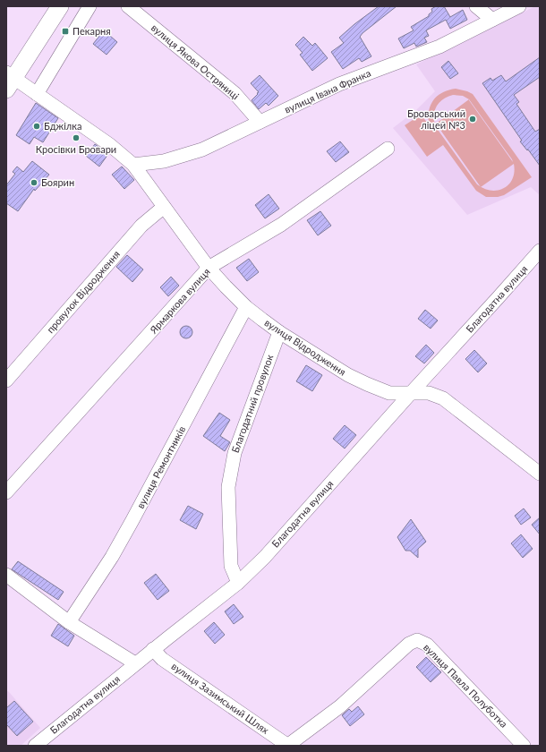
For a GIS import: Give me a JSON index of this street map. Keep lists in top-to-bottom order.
{
  "streets": {
    "street": [
      "вулиця Якова Остряниці",
      "вулиця Івана Франка",
      "провулок Відродження",
      "Благодатна вулиця",
      "Ярмаркова вулиця",
      "вулиця Відродження",
      "Благодатний провулок",
      "вулиця Ремонтників",
      "вулиця Павла Полуботка",
      "вулиця Зазимський Шлях"
    ]
  },
  "crossings": [
    ["вулиця Якова Остряниці", "вулиця Івана Франка"],
    ["вулиця Івана Франка", "вулиця Відродження"],
    ["провулок Відродження", "вулиця Відродження"],
    ["Благодатна вулиця", "вулиця Відродження"],
    ["Благодатна вулиця", "Благодатний провулок"],
    ["Благодатна вулиця", "вулиця Зазимський Шлях"],
    ["Ярмаркова вулиця", "вулиця Відродження"],
    ["вулиця Відродження", "Благодатний провулок"],
    ["вулиця Відродження", "вулиця Ремонтників"],
    ["вулиця Павла Полуботка", "вулиця Зазимський Шлях"]
  ],
  "places": {
    "transit": ["Пекарня"],
    "other": [
      "Броварський ліцей №3",
      "Бджілка",
      "Кросівки Бровари",
      "Боярин"
    ]
  }
}
